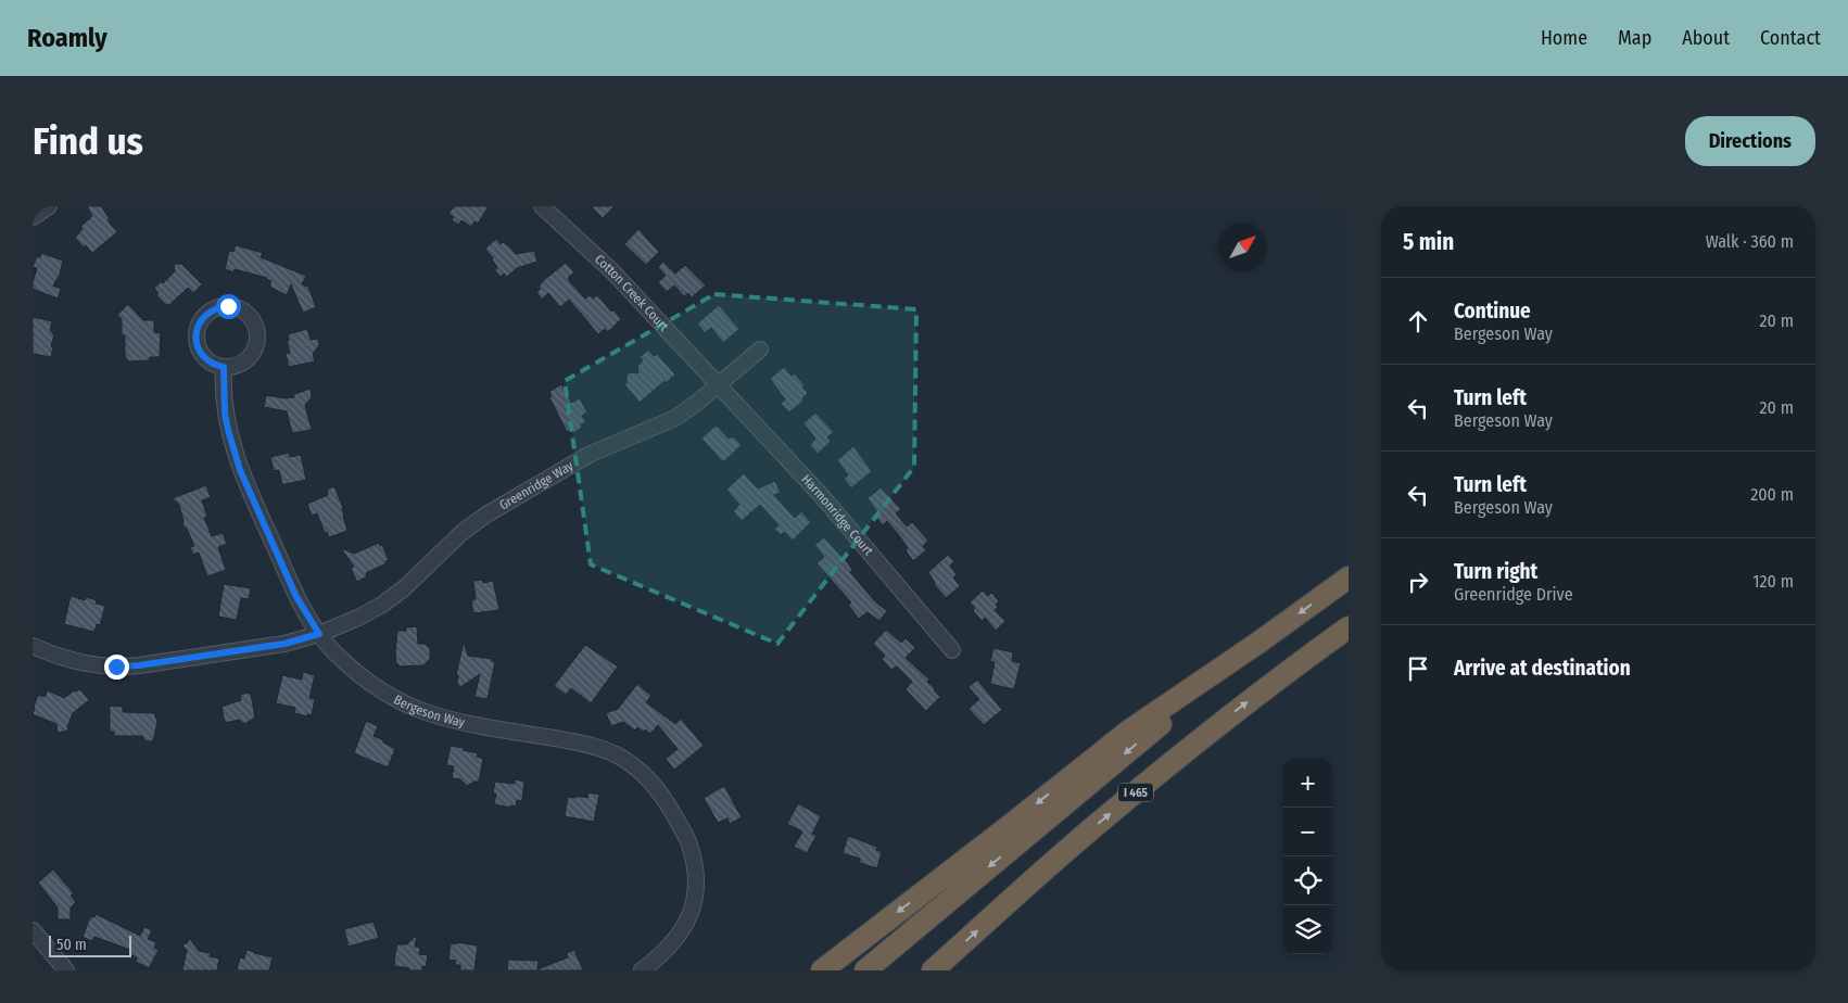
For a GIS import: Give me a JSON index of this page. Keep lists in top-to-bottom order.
{
  "streets": {
    "highway": ["I 465"],
    "street": [
      "Cotton Creek Court",
      "Greenridge Way",
      "Harmonridge Court",
      "Bergeson Way"
    ]
  },
  "crossings": [
    ["Cotton Creek Court", "Greenridge Way"],
    ["Cotton Creek Court", "Harmonridge Court"],
    ["Greenridge Way", "Harmonridge Court"],
    ["Greenridge Way", "Bergeson Way"]
  ],
  "scale_bar": "50 m",
  "north": "top right",
  "page": {
    "header": "Roamly",
    "nav": [
      "Home",
      "Map",
      "About",
      "Contact"
    ],
    "buttons": "Directions",
    "title": "Find us",
    "heading": ["5 min", "Walk · 360 m"],
    "list": [
      ["Continue", "Bergeson Way", "20 m"],
      ["Turn left", "Bergeson Way", "20 m"],
      ["Turn left", "Bergeson Way", "200 m"],
      ["Turn right", "Greenridge Drive", "120 m"],
      "Arrive at destination"
    ],
    "map_buttons": ["+", "−"],
    "scale": "50 m"
  }
}
